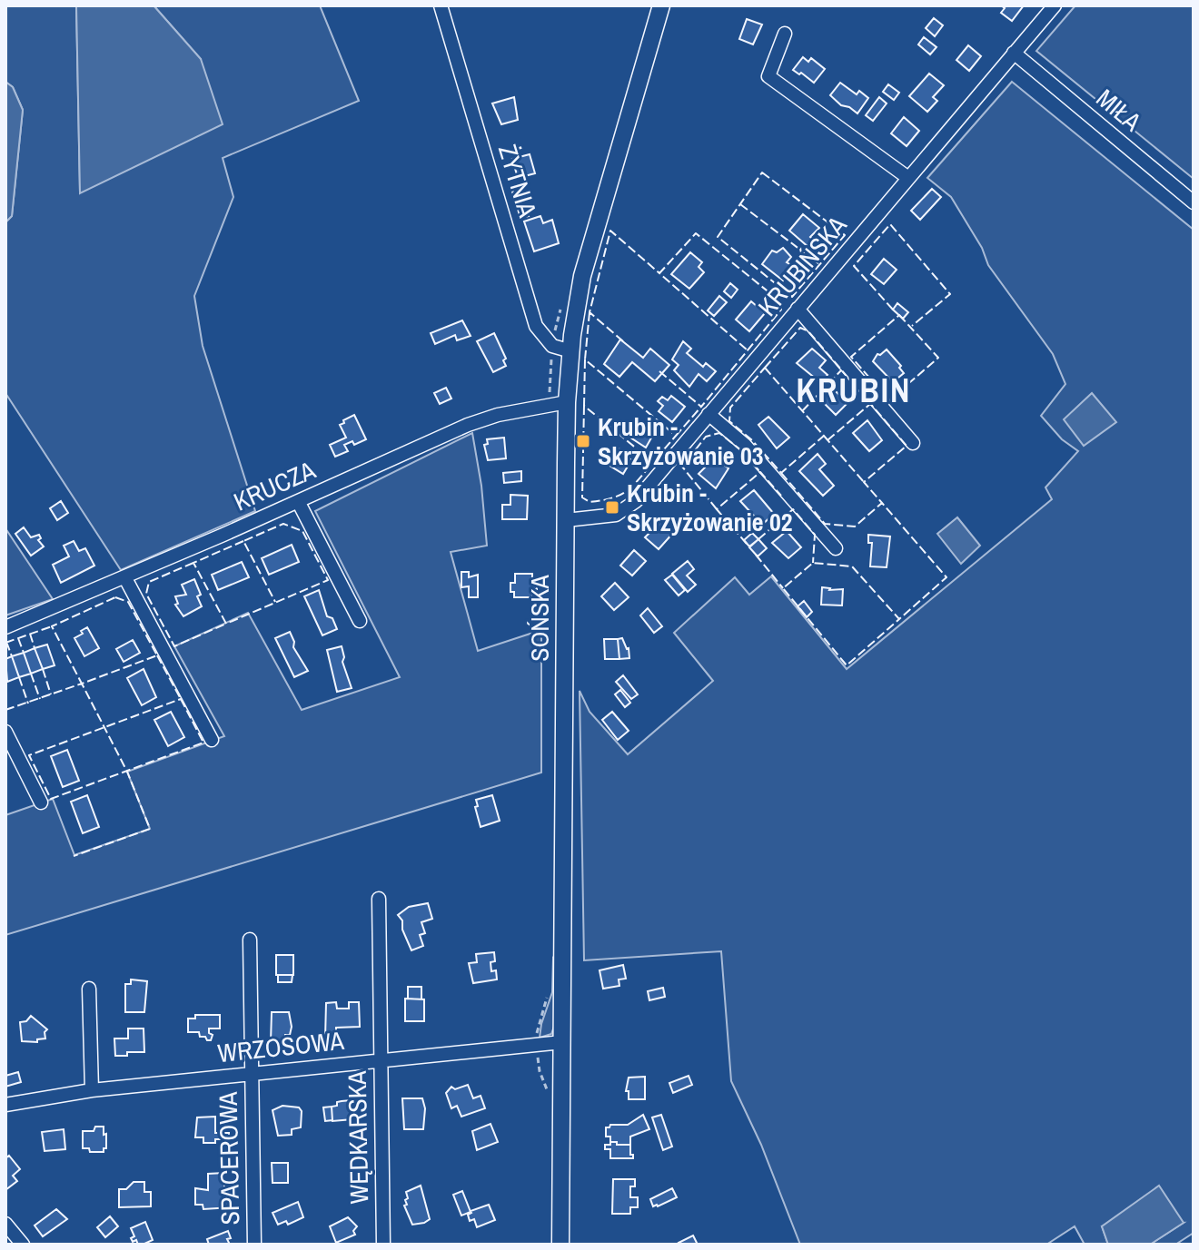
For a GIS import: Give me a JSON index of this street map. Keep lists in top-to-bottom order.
{
  "streets": {
    "street": [
      "MIŁA",
      "ŻYTNIA",
      "KRUBIŃSKA",
      "KRUCZA",
      "SOŃSKA",
      "WRZOSOWA",
      "WĘDKARSKA",
      "SPACEROWA"
    ]
  },
  "crossings": [
    ["MIŁA", "KRUBIŃSKA"],
    ["ŻYTNIA", "SOŃSKA"],
    ["KRUBIŃSKA", "SOŃSKA"],
    ["KRUCZA", "SOŃSKA"],
    ["SOŃSKA", "WRZOSOWA"],
    ["WRZOSOWA", "WĘDKARSKA"],
    ["WRZOSOWA", "SPACEROWA"]
  ],
  "districts": ["KRUBIN"],
  "places": {
    "transit": ["Krubin - Skrzyżowanie 03", "Krubin - Skrzyżowanie 02"]
  }
}
